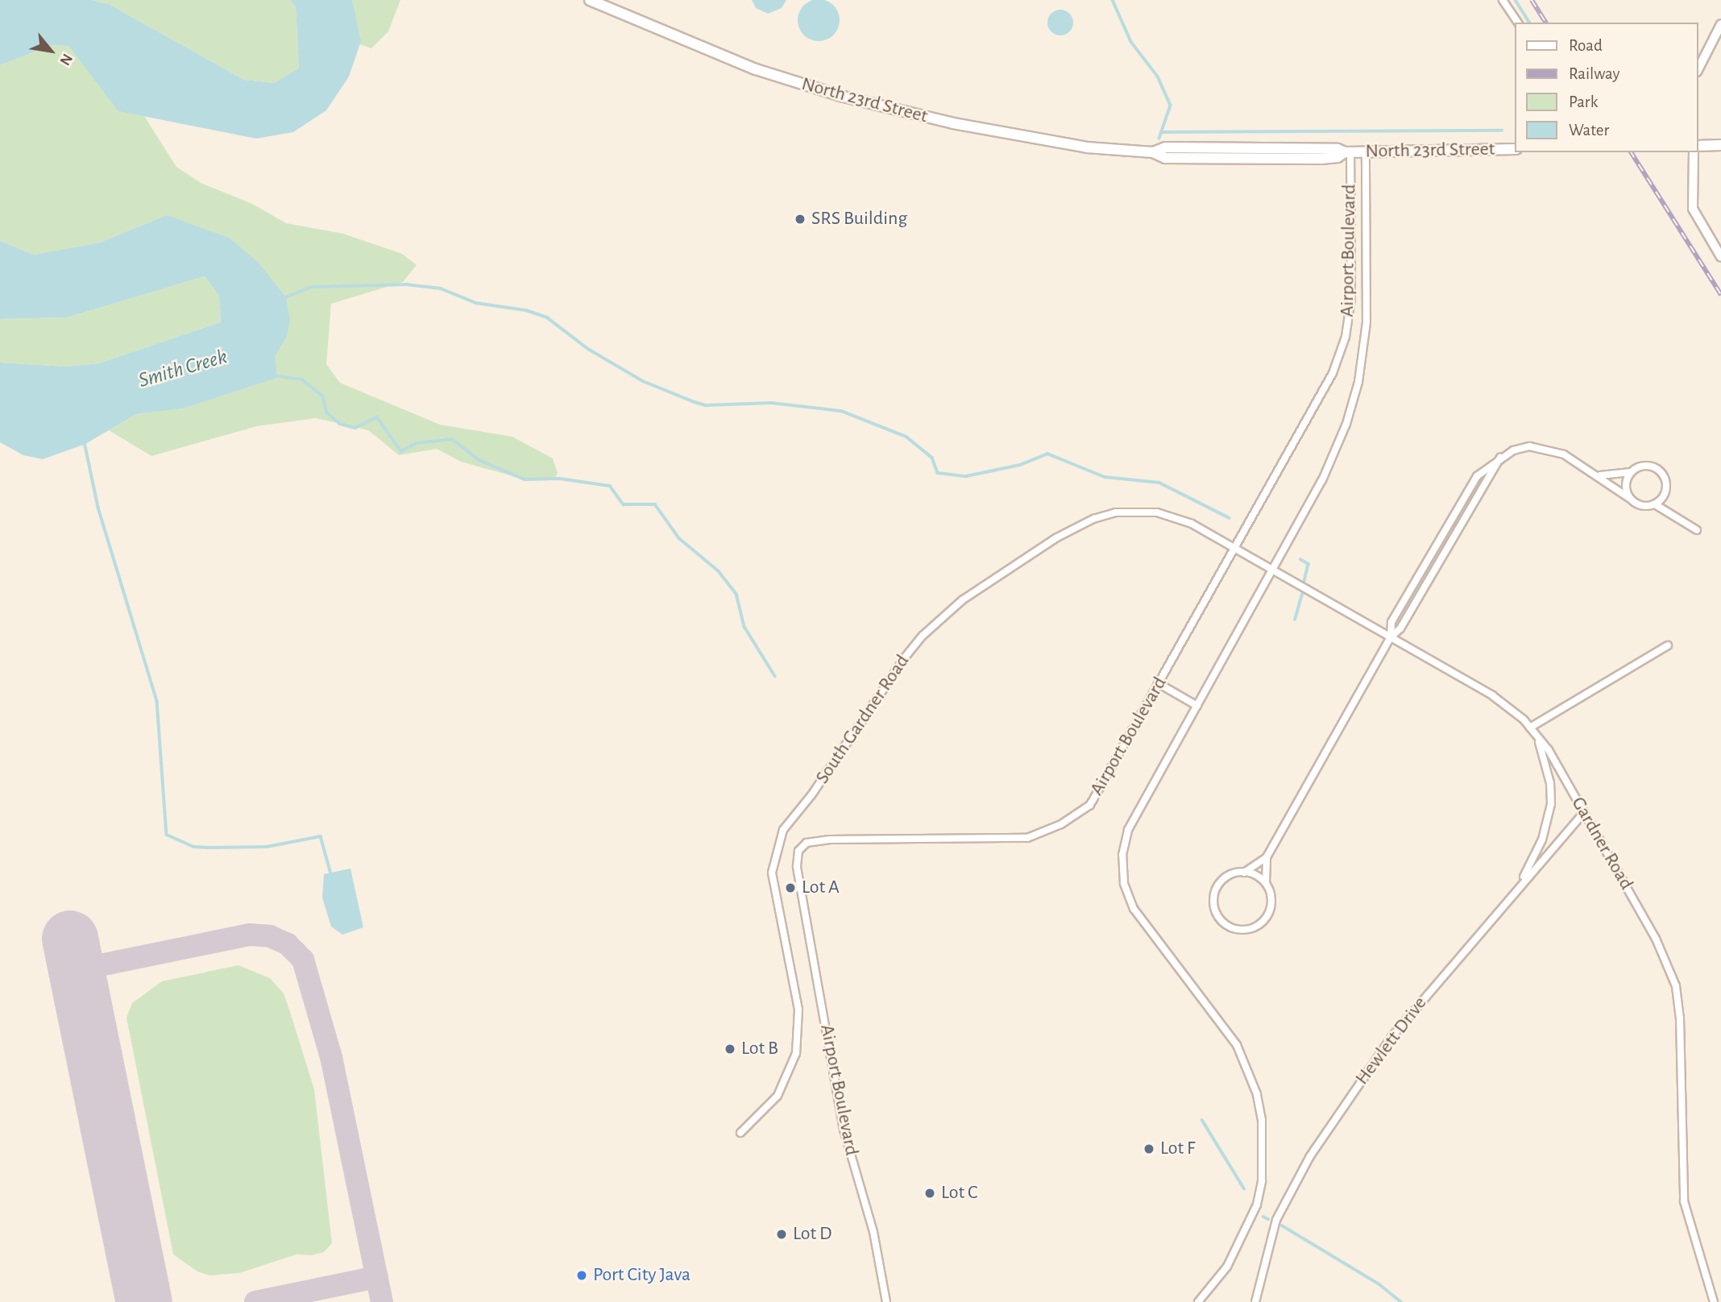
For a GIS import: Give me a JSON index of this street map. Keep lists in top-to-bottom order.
{
  "streets": {
    "main road": ["North 23rd Street"],
    "street": [
      "Airport Boulevard",
      "South Gardner Road",
      "Gardner Road",
      "Hewlett Drive"
    ]
  },
  "crossings": [
    ["North 23rd Street", "Airport Boulevard"],
    ["Airport Boulevard", "South Gardner Road"],
    ["Airport Boulevard", "Gardner Road"],
    ["South Gardner Road", "Gardner Road"],
    ["Gardner Road", "Hewlett Drive"]
  ],
  "water": ["Smith Creek"],
  "places": [
    "SRS Building",
    "Lot A",
    "Lot B",
    "Lot F",
    "Lot C",
    "Lot D",
    "Port City Java"
  ],
  "legend": [
    "Road",
    "Railway",
    "Park",
    "Water"
  ],
  "north": "bottom right"
}
